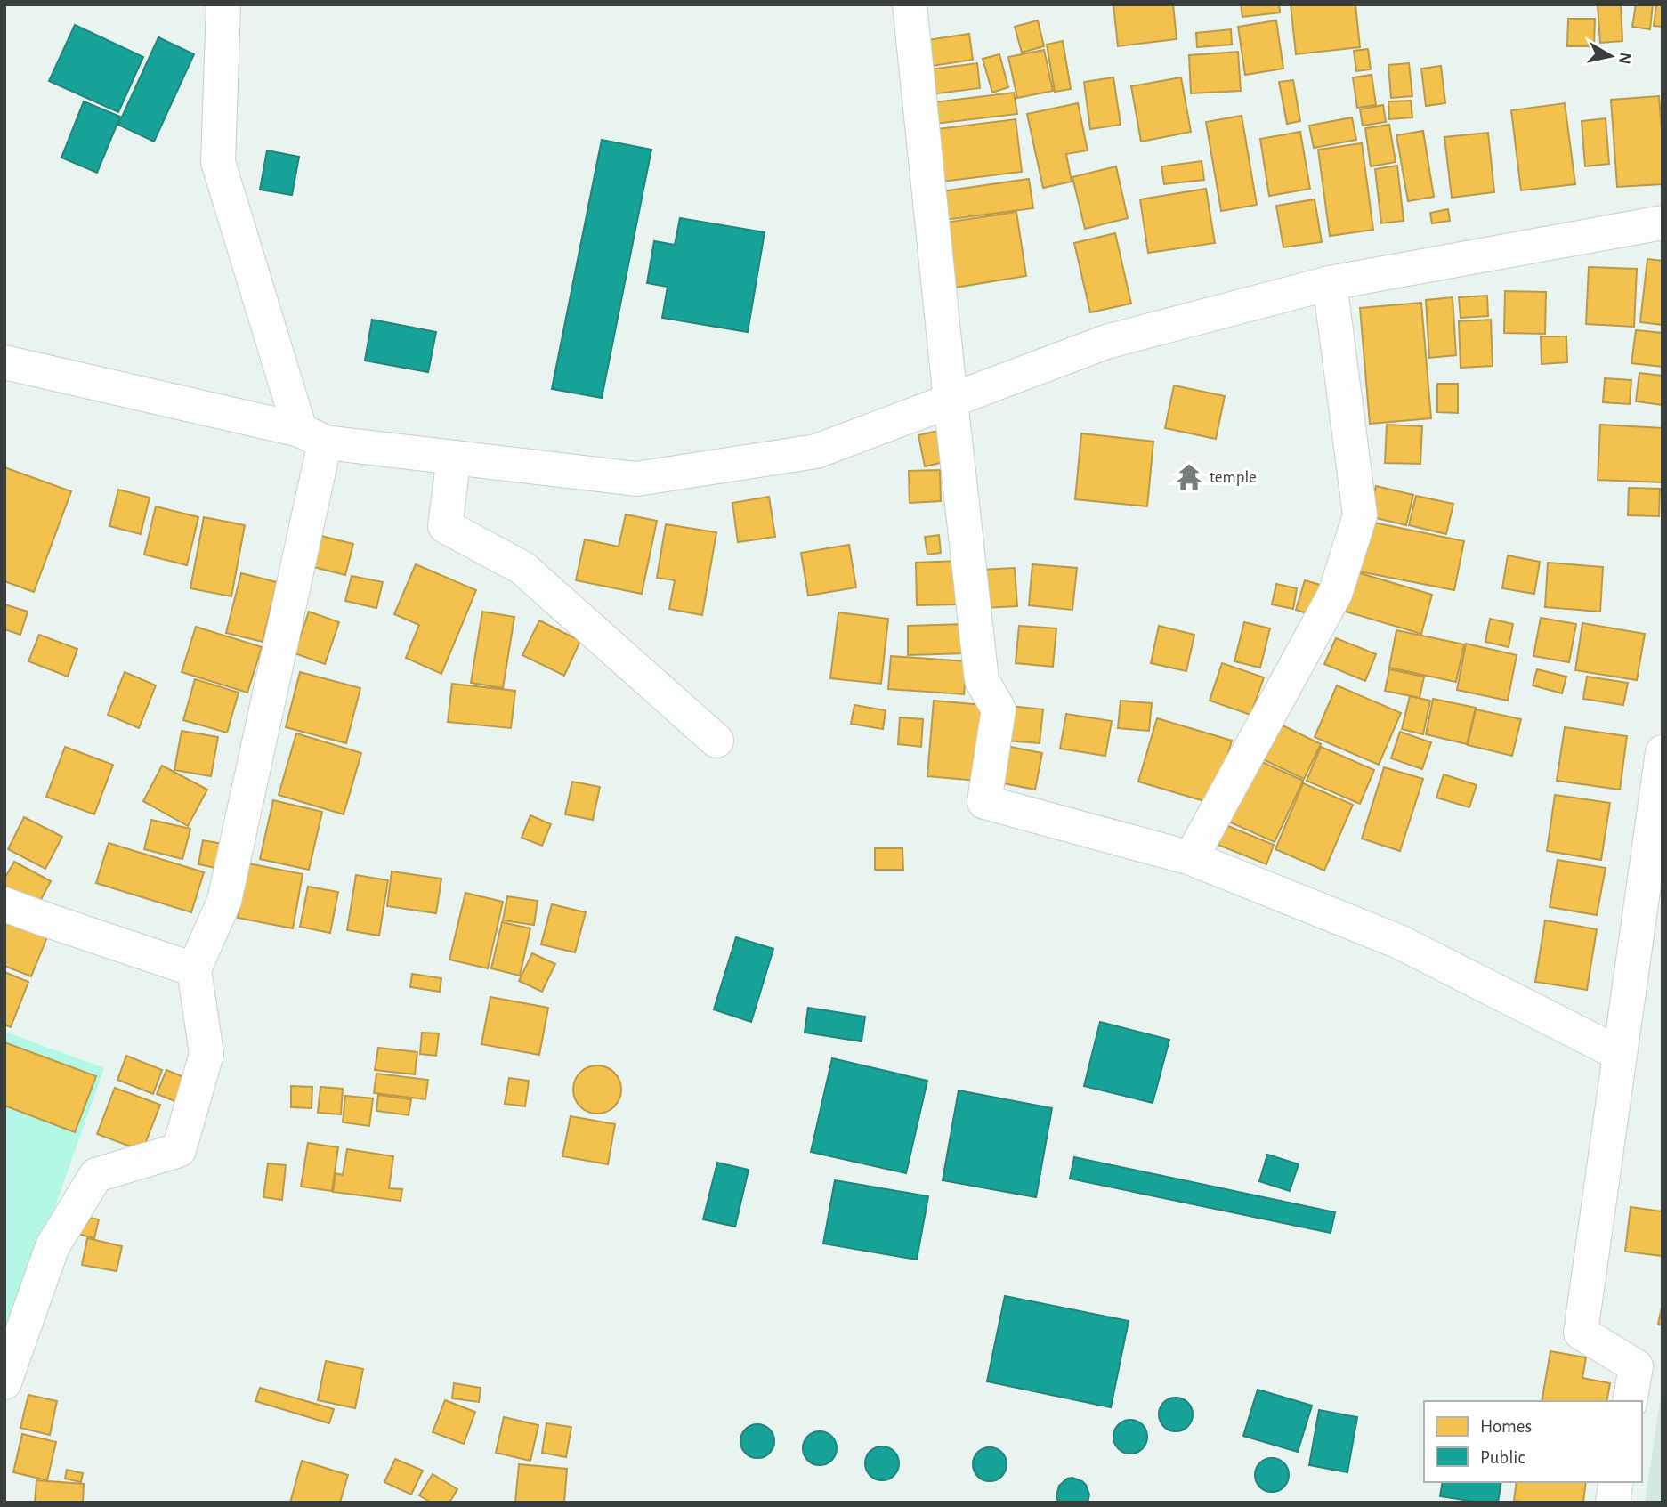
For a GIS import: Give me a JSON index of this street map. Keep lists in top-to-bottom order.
{
  "places": {
    "temple": ["temple"]
  },
  "legend": ["Homes", "Public"],
  "north": "right"
}
